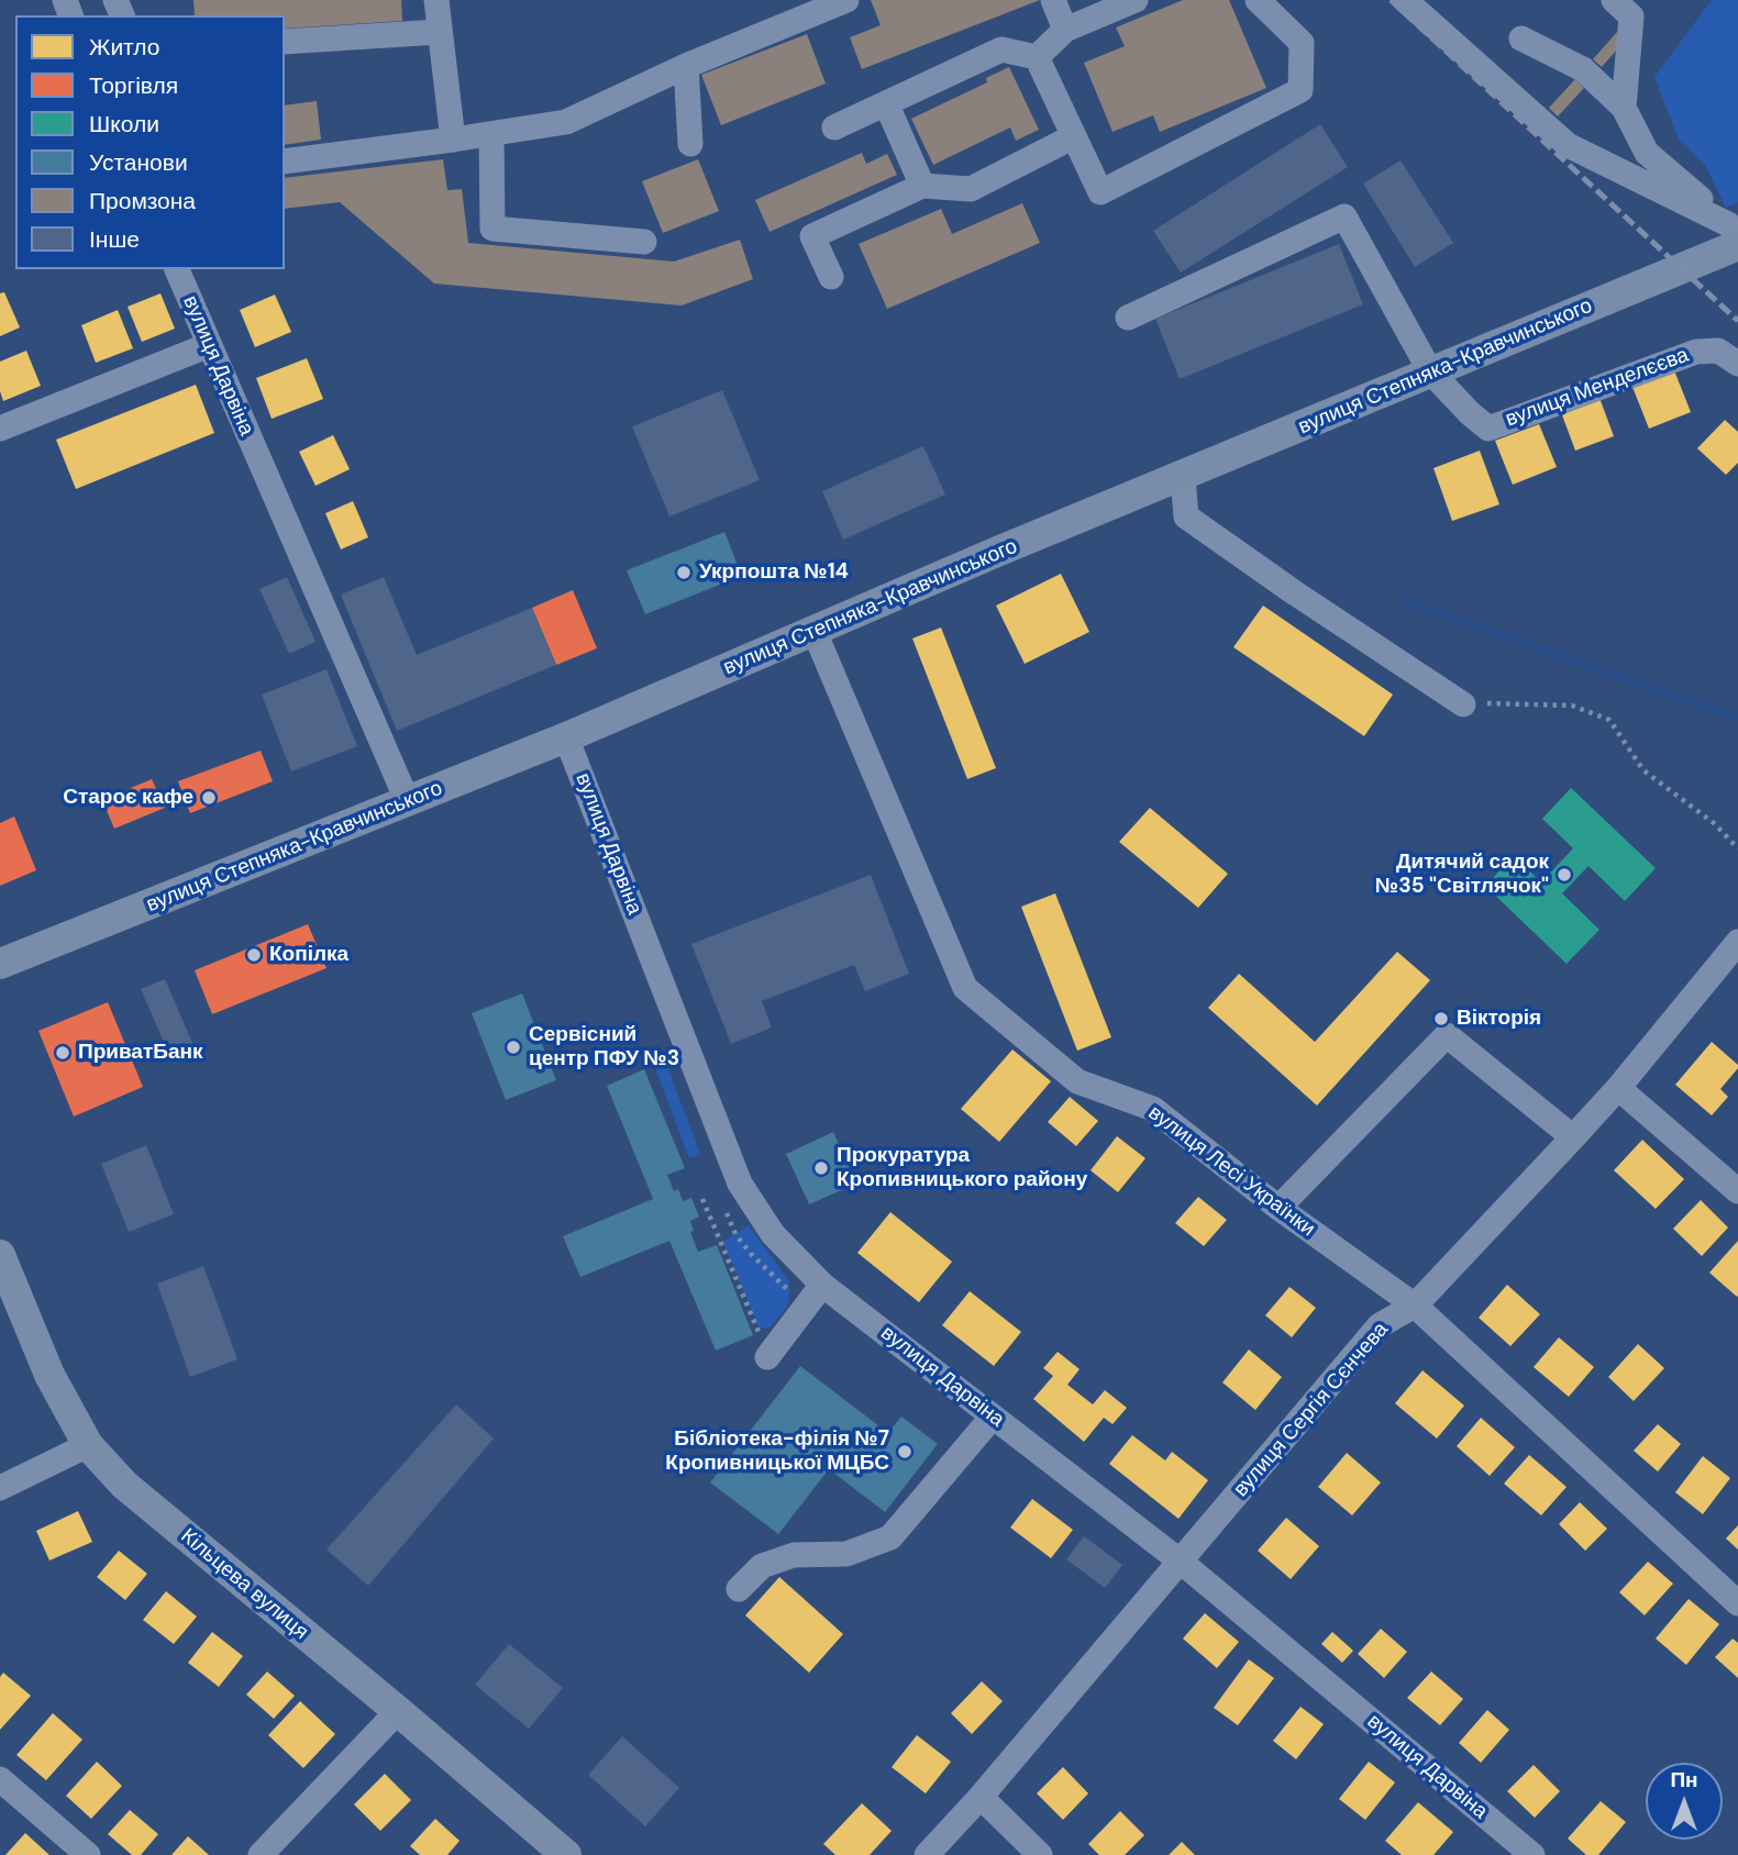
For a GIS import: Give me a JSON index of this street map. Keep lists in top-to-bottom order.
{
  "streets": {
    "main road": ["вулиця Степняка-Кравчинського", "Кільцева вулиця"],
    "street": [
      "вулиця Дарвіна",
      "вулиця Менделєєва",
      "вулиця Лесі Українки",
      "вулиця Сергія Сєнчева"
    ]
  },
  "crossings": [
    ["вулиця Дарвіна", "вулиця Степняка-Кравчинського"],
    ["вулиця Дарвіна", "вулиця Сергія Сєнчева"],
    ["вулиця Степняка-Кравчинського", "вулиця Менделєєва"],
    ["вулиця Степняка-Кравчинського", "вулиця Лесі Українки"],
    ["вулиця Лесі Українки", "вулиця Сергія Сєнчева"]
  ],
  "places": [
    "Укрпошта №14",
    "Староє кафе",
    "Дитячий садок №35 \"Світлячок\"",
    "Копілка",
    "Вікторія",
    "Сервісний центр ПФУ №3",
    "ПриватБанк",
    "Прокуратура Кропивницького району",
    "Бібліотека-філія №7 Кропивницької МЦБС"
  ],
  "legend": [
    "Житло",
    "Торгівля",
    "Школи",
    "Установи",
    "Промзона",
    "Інше"
  ],
  "north": "top"
}
